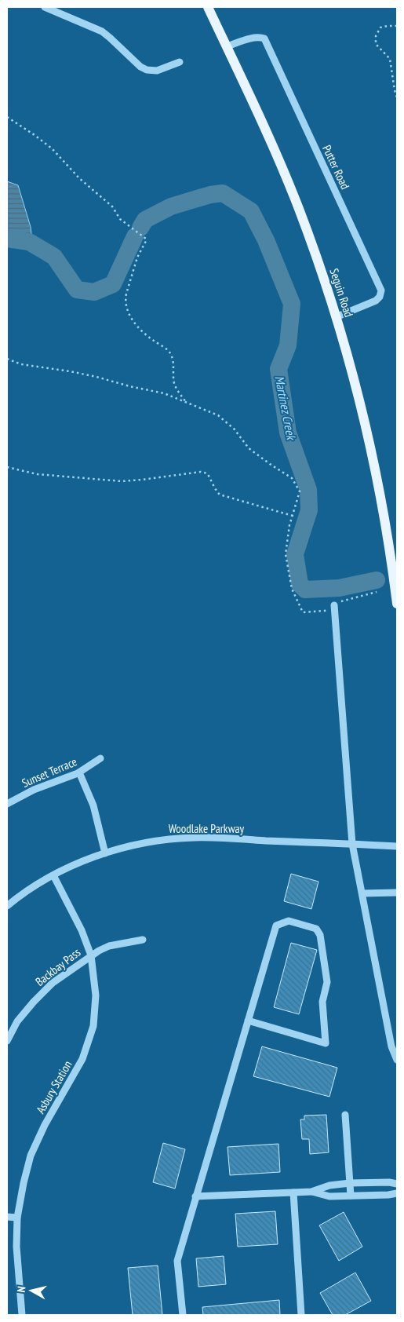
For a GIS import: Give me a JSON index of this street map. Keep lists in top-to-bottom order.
{
  "streets": {
    "main road": ["Seguin Road"],
    "street": [
      "Putter Road",
      "Sunset Terrace",
      "Woodlake Parkway",
      "Backbay Pass",
      "Asbury Station"
    ]
  },
  "crossings": [
    ["Putter Road", "Seguin Road"],
    ["Woodlake Parkway", "Asbury Station"],
    ["Backbay Pass", "Asbury Station"]
  ],
  "water": ["Martinez Creek"],
  "north": "left"
}
